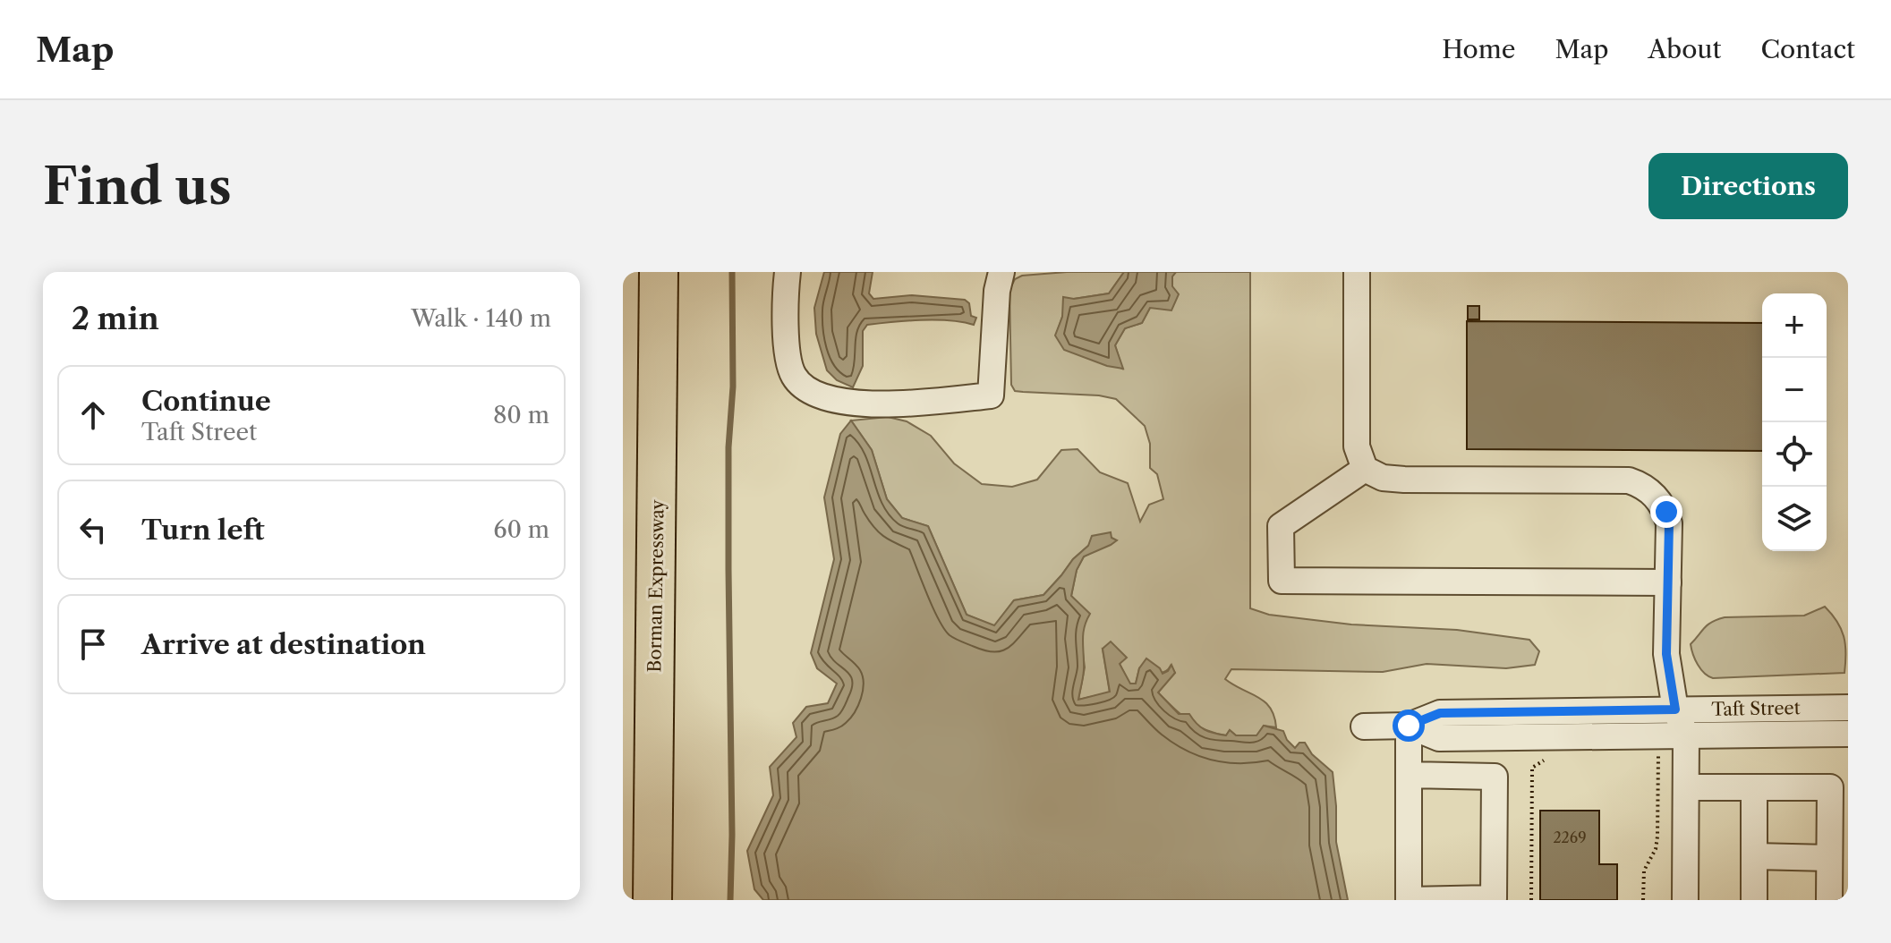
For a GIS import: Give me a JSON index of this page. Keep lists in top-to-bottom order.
{
  "streets": {
    "highway": ["Borman Expressway"],
    "street": ["Taft Street"]
  },
  "house_numbers": ["2269"],
  "page": {
    "header": "Map",
    "nav": [
      "Home",
      "Map",
      "About",
      "Contact"
    ],
    "buttons": "Directions",
    "title": "Find us",
    "heading": ["2 min", "Walk · 140 m"],
    "map_buttons": ["+", "−"],
    "list": [
      ["Continue", "Taft Street", "80 m"],
      ["Turn left", "60 m"],
      "Arrive at destination"
    ]
  }
}
